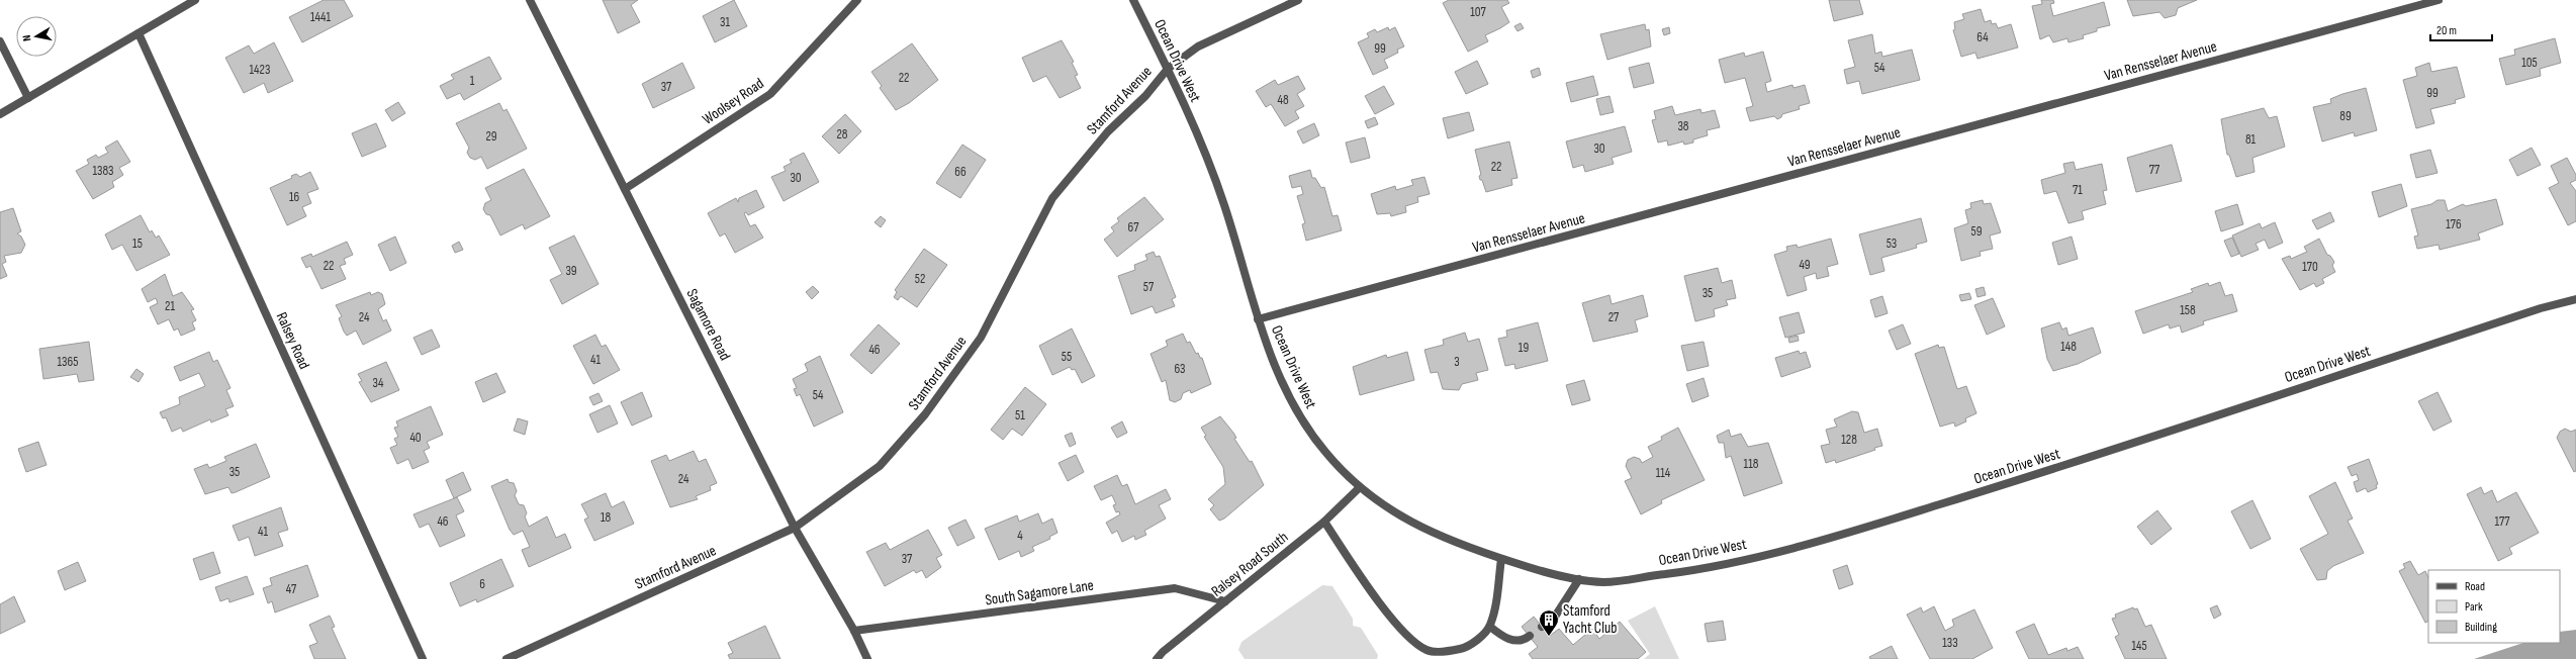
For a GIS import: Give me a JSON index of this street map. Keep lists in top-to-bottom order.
{
  "streets": {
    "street": [
      "Ocean Drive West",
      "Van Rensselaer Avenue",
      "Stamford Avenue",
      "Woolsey Road",
      "Sagamore Road",
      "Ralsey Road",
      "Ralsey Road South",
      "South Sagamore Lane"
    ]
  },
  "crossings": [
    ["Ocean Drive West", "Van Rensselaer Avenue"],
    ["Ocean Drive West", "Stamford Avenue"],
    ["Ocean Drive West", "Ralsey Road South"],
    ["Stamford Avenue", "Sagamore Road"],
    ["Woolsey Road", "Sagamore Road"],
    ["Sagamore Road", "South Sagamore Lane"],
    ["Ralsey Road South", "South Sagamore Lane"]
  ],
  "places": {
    "building": ["Stamford Yacht Club"]
  },
  "house_numbers": [
    "107",
    "1441",
    "31",
    "64",
    "99",
    "105",
    "54",
    "1423",
    "22",
    "1",
    "37",
    "99",
    "48",
    "89",
    "38",
    "28",
    "29",
    "81",
    "30",
    "22",
    "77",
    "1383",
    "66",
    "30",
    "71",
    "16",
    "176",
    "67",
    "59",
    "15",
    "53",
    "49",
    "22",
    "170",
    "39",
    "52",
    "57",
    "35",
    "21",
    "158",
    "24",
    "27",
    "148",
    "19",
    "46",
    "55",
    "41",
    "1365",
    "3",
    "63",
    "34",
    "54",
    "51",
    "40",
    "128",
    "118",
    "35",
    "114",
    "24",
    "18",
    "46",
    "177",
    "41",
    "4",
    "37",
    "6",
    "47",
    "133",
    "145"
  ],
  "legend": ["Road", "Park", "Building"],
  "scale_bar": "20 m",
  "north": "left"
}
